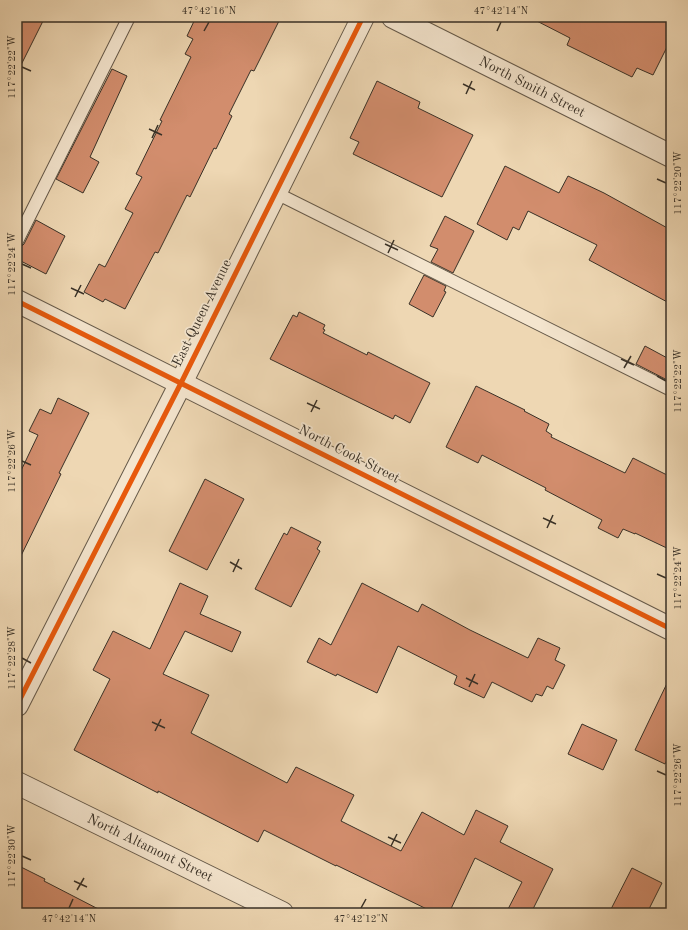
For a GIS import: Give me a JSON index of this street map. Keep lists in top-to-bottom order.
{
  "streets": {
    "street": [
      "North Smith Street",
      "East Queen Avenue",
      "North Cook Street",
      "North Altamont Street"
    ]
  },
  "crossings": [
    ["East Queen Avenue", "North Cook Street"]
  ],
  "coordinates": [
    "47°42'16\"N",
    "47°42'14\"N",
    "117°22'22\"W",
    "117°22'20\"W",
    "117°22'24\"W",
    "117°22'26\"W",
    "117°22'28\"W",
    "117°22'30\"W",
    "47°42'12\"N"
  ]
}
